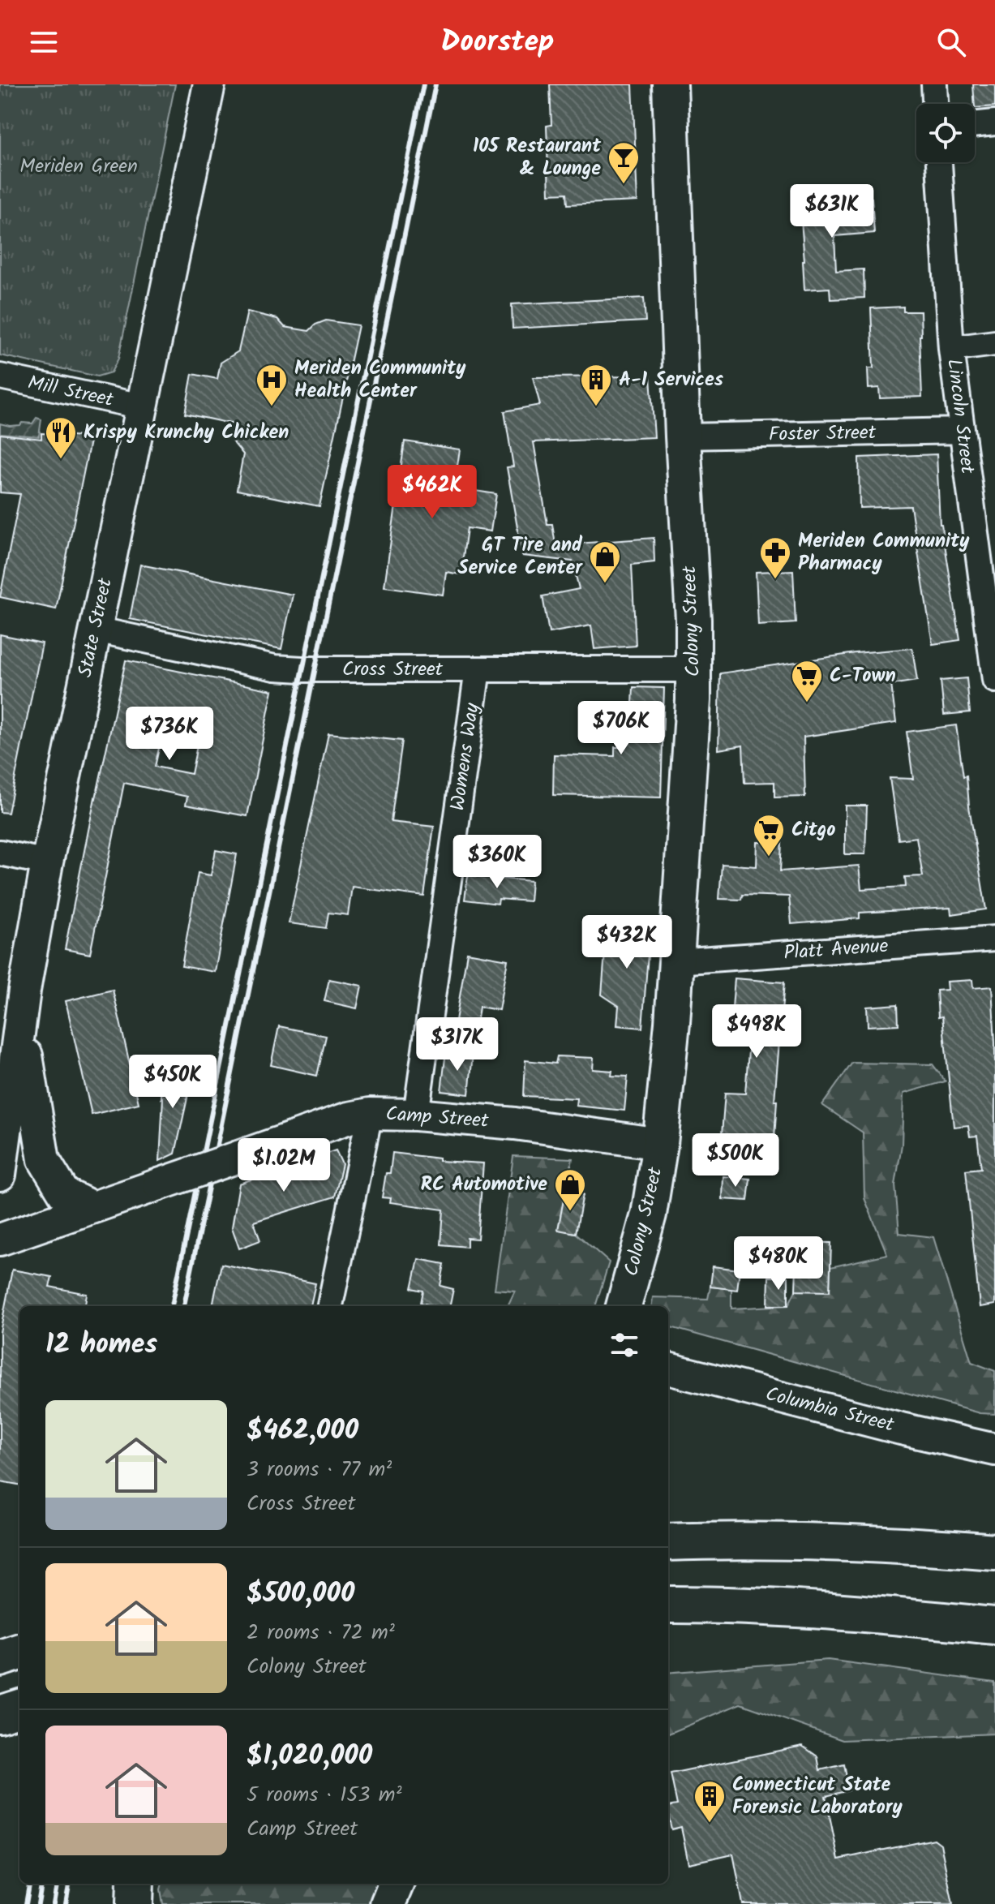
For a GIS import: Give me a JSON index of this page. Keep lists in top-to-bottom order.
{
  "streets": {
    "main road": ["Colony Street"],
    "street": [
      "Mill Street",
      "Lincoln Street",
      "Foster Street",
      "State Street",
      "Cross Street",
      "Womens Way",
      "Platt Avenue",
      "Camp Street",
      "Columbia Street"
    ]
  },
  "crossings": [
    ["Mill Street", "State Street"],
    ["Lincoln Street", "Foster Street"],
    ["Foster Street", "Colony Street"],
    ["Colony Street", "Cross Street"],
    ["Colony Street", "Platt Avenue"],
    ["Colony Street", "Camp Street"],
    ["State Street", "Cross Street"],
    ["Cross Street", "Womens Way"],
    ["Womens Way", "Camp Street"]
  ],
  "parks": ["Meriden Green"],
  "places": {
    "bar": ["105 Restaurant & Lounge"],
    "hospital": ["Meriden Community Health Center"],
    "building": ["A-1 Services", "Connecticut State Forensic Laboratory"],
    "restaurant": ["Krispy Krunchy Chicken"],
    "pharmacy": ["Meriden Community Pharmacy"],
    "shop": ["GT Tire and Service Center", "RC Automotive"],
    "supermarket": ["C-Town", "Citgo"]
  },
  "page": {
    "header": "Doorstep",
    "price": [
      "$631K",
      "$462K",
      "$706K",
      "$736K",
      "$360K",
      "$432K",
      "$498K",
      "$317K",
      "$450K",
      "$500K",
      "$1.02M",
      "$480K"
    ],
    "heading": "12 homes",
    "list": [
      {
        "name": "$462,000",
        "note": "3 rooms · 77 m² · Cross Street"
      },
      {
        "name": "$500,000",
        "note": "2 rooms · 72 m² · Colony Street"
      },
      {
        "name": "$1,020,000",
        "note": "5 rooms · 153 m² · Camp Street"
      }
    ]
  }
}
